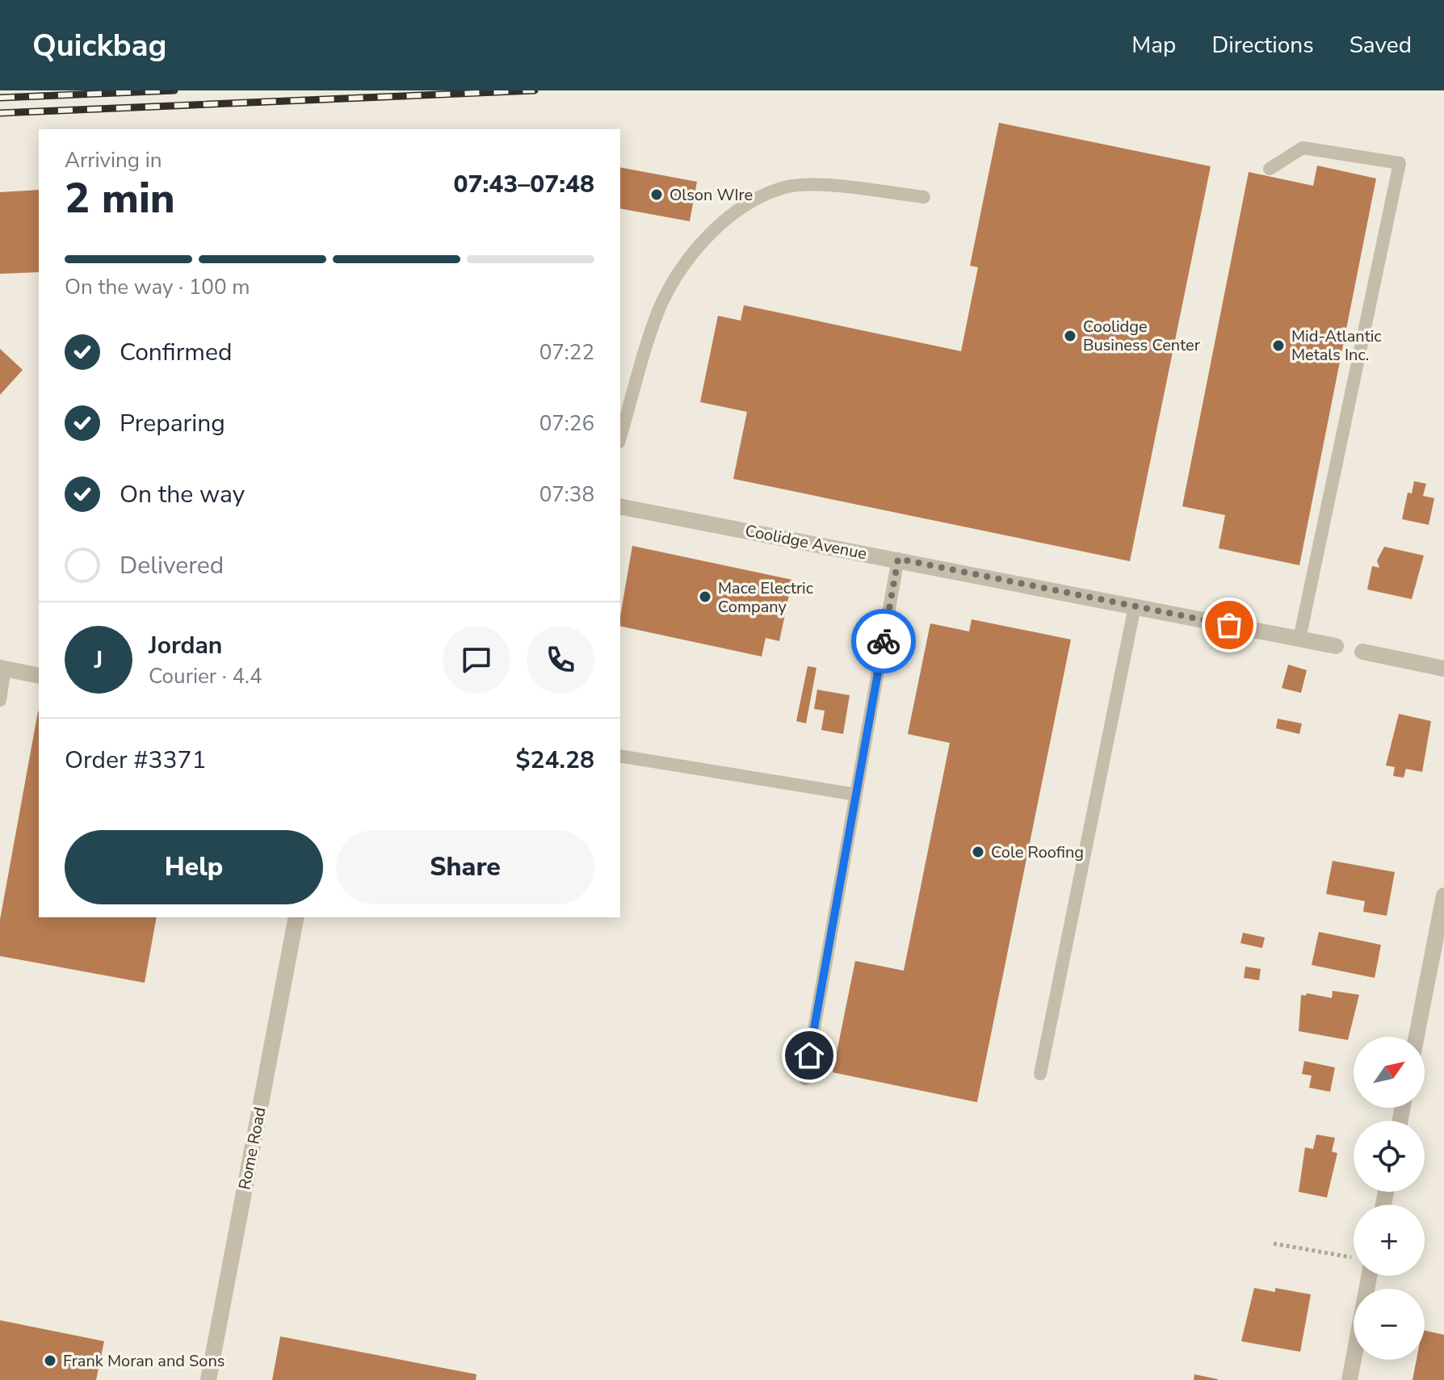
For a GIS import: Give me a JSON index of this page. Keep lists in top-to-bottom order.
{
  "streets": {
    "street": ["Coolidge Avenue", "Rome Road"]
  },
  "places": [
    "Olson WIre",
    "Coolidge Business Center",
    "Mid-Atlantic Metals Inc.",
    "Mace Electric Company",
    "Cole Roofing",
    "Frank Moran and Sons"
  ],
  "north": "top right",
  "page": {
    "header": "Quickbag",
    "nav": ["Map", "Directions", "Saved"],
    "heading": ["2 min", "Arriving in", "07:43–07:48"],
    "panel": [
      "Jordan",
      "Courier · 4.4",
      "Order #3371",
      "$24.28"
    ],
    "bar": "On the way · 100 m",
    "list": [
      ["Confirmed", "07:22"],
      ["Preparing", "07:26"],
      ["On the way", "07:38"],
      "Delivered"
    ],
    "round": "J",
    "buttons": ["Help", "Share"],
    "map_buttons": ["+", "−"]
  }
}
